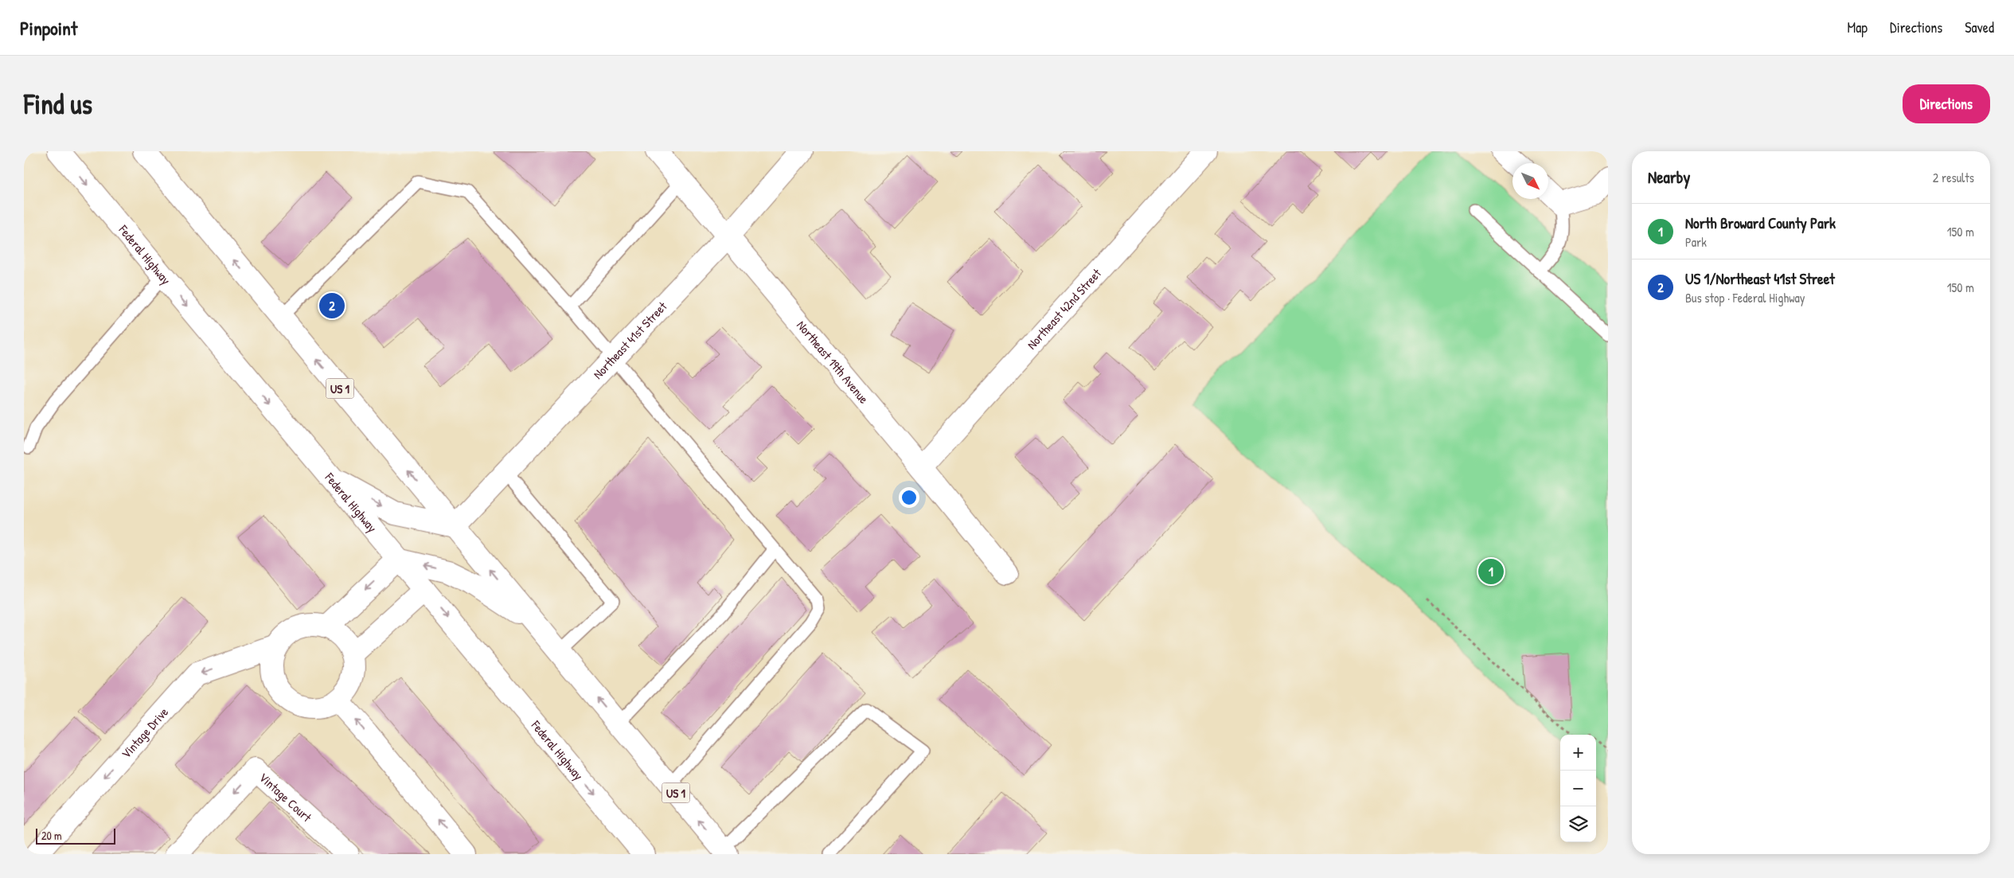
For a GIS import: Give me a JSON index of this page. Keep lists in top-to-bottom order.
{
  "streets": {
    "street": [
      "Federal Highway",
      "Northeast 42nd Street",
      "Northeast 41st Street",
      "Northeast 19th Avenue",
      "US 1",
      "Vintage Drive",
      "Vintage Court"
    ]
  },
  "crossings": [
    ["Northeast 42nd Street", "Northeast 19th Avenue"],
    ["Northeast 41st Street", "Northeast 19th Avenue"],
    ["Northeast 41st Street", "US 1"]
  ],
  "one_way": ["Vintage Drive"],
  "scale_bar": "20 m",
  "north": "bottom right",
  "page": {
    "header": "Pinpoint",
    "nav": ["Map", "Directions", "Saved"],
    "buttons": "Directions",
    "title": "Find us",
    "heading": ["Nearby", "2 results"],
    "list": [
      {
        "mark": "1",
        "name": "North Broward County Park",
        "note": "Park",
        "value": "150 m"
      },
      {
        "mark": "2",
        "name": "US 1/Northeast 41st Street",
        "note": "Bus stop · Federal Highway",
        "value": "150 m"
      }
    ],
    "pins": ["2", "1"],
    "map_buttons": ["+", "−"],
    "scale": "20 m"
  }
}
